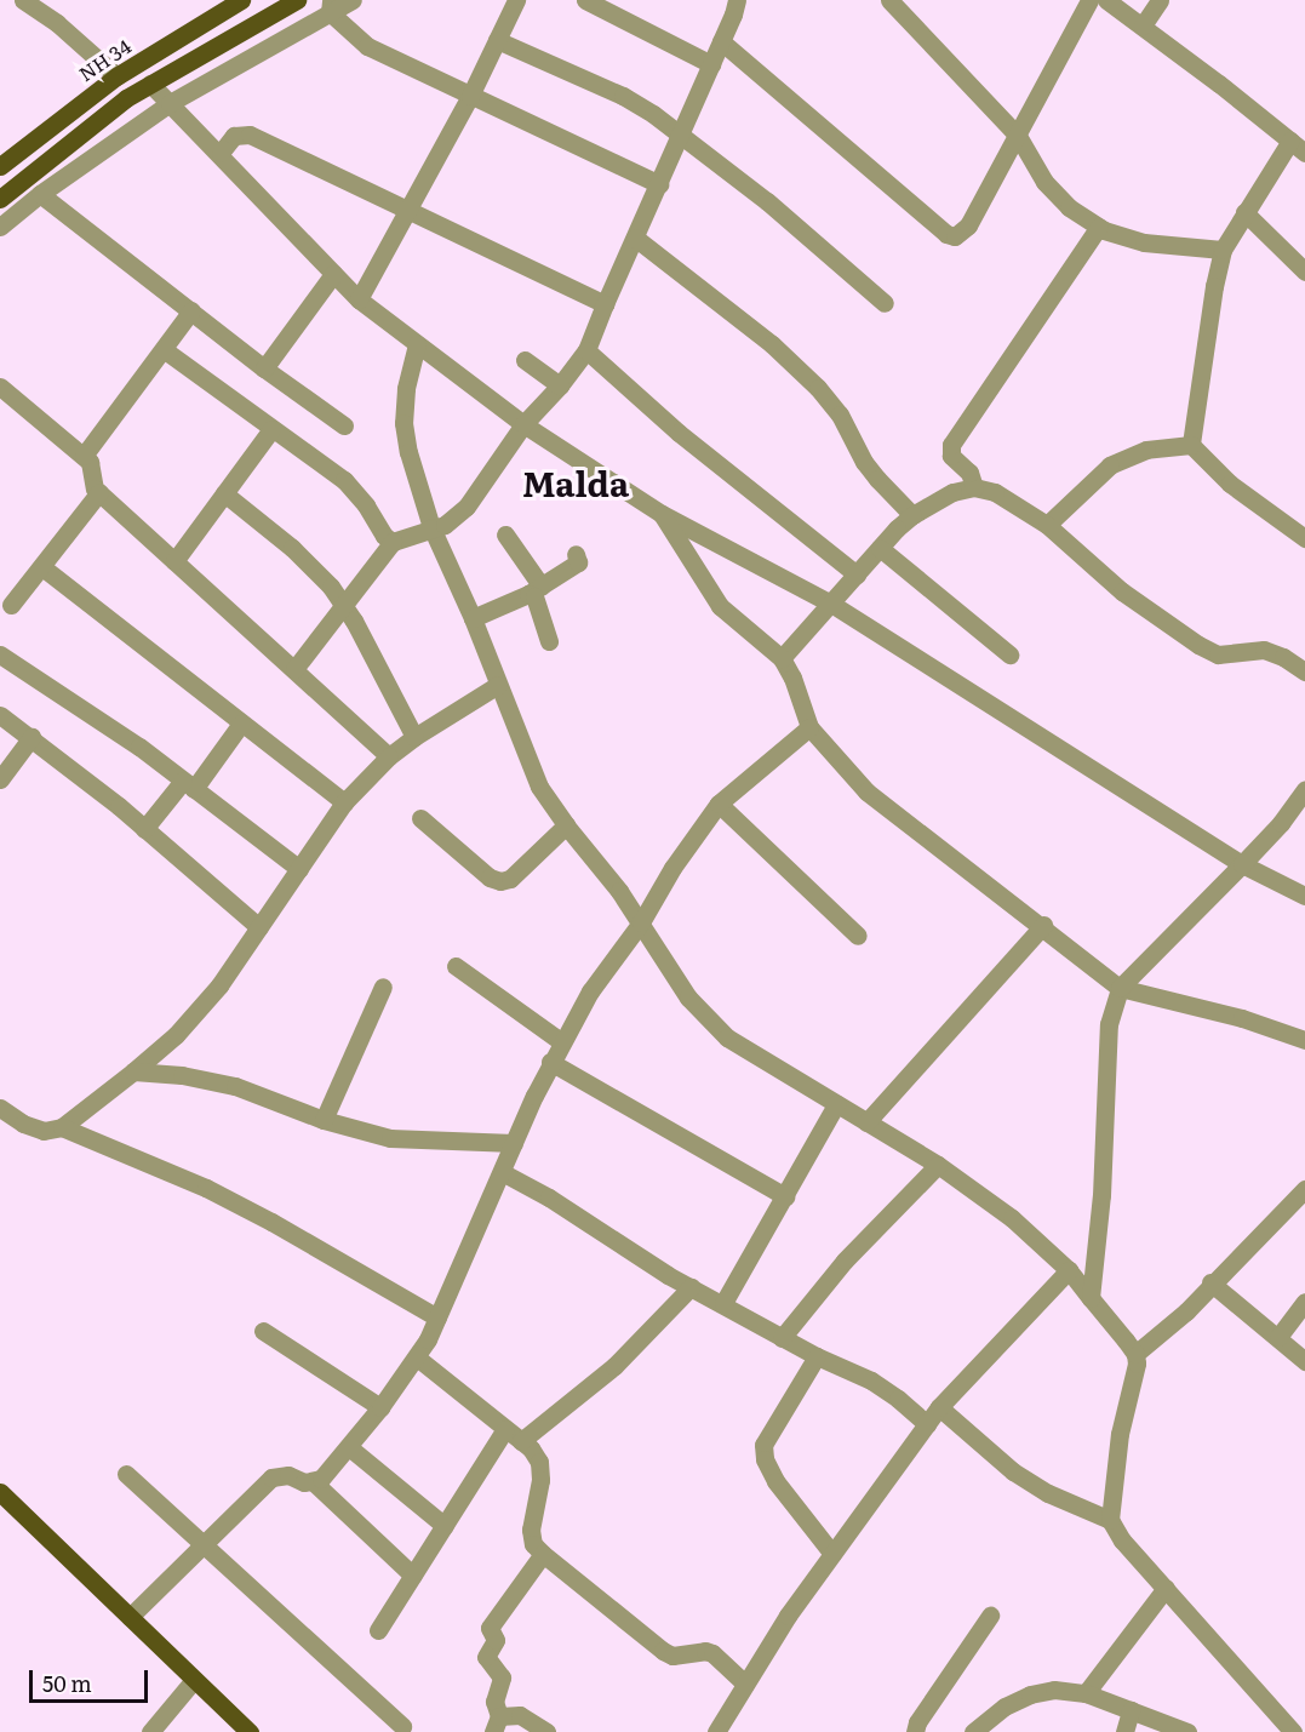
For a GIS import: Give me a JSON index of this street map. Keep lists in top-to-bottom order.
{
  "streets": {
    "main road": ["NH 34"]
  },
  "districts": ["Malda"],
  "scale_bar": "50 m"
}
